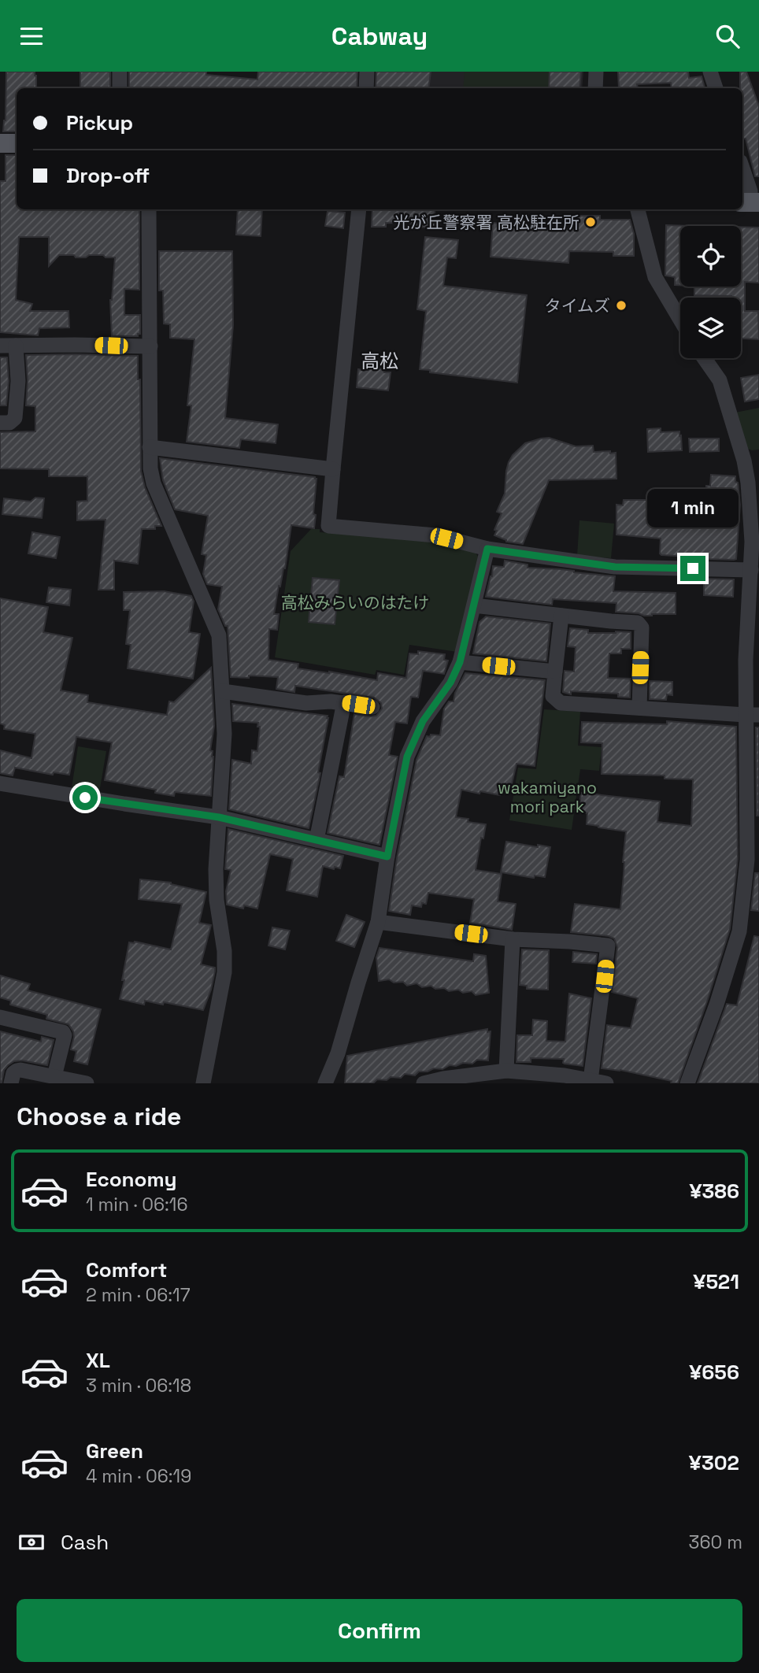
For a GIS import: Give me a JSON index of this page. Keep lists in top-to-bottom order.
{
  "districts": ["高松"],
  "parks": ["高松みらいのはたけ", "wakamiyano mori park"],
  "places": ["光が丘警察署 高松駐在所", "タイムズ"],
  "page": {
    "header": "Cabway",
    "banner": ["Pickup", "Drop-off"],
    "bubble": "1 min",
    "heading": "Choose a ride",
    "list": [
      {
        "name": "Economy",
        "note": "1 min · 06:16",
        "value": "¥386"
      },
      {
        "name": "Comfort",
        "note": "2 min · 06:17",
        "value": "¥521"
      },
      {
        "name": "XL",
        "note": "3 min · 06:18",
        "value": "¥656"
      },
      {
        "name": "Green",
        "note": "4 min · 06:19",
        "value": "¥302"
      }
    ],
    "pay": ["Cash", "360 m"],
    "buttons": "Confirm"
  }
}
